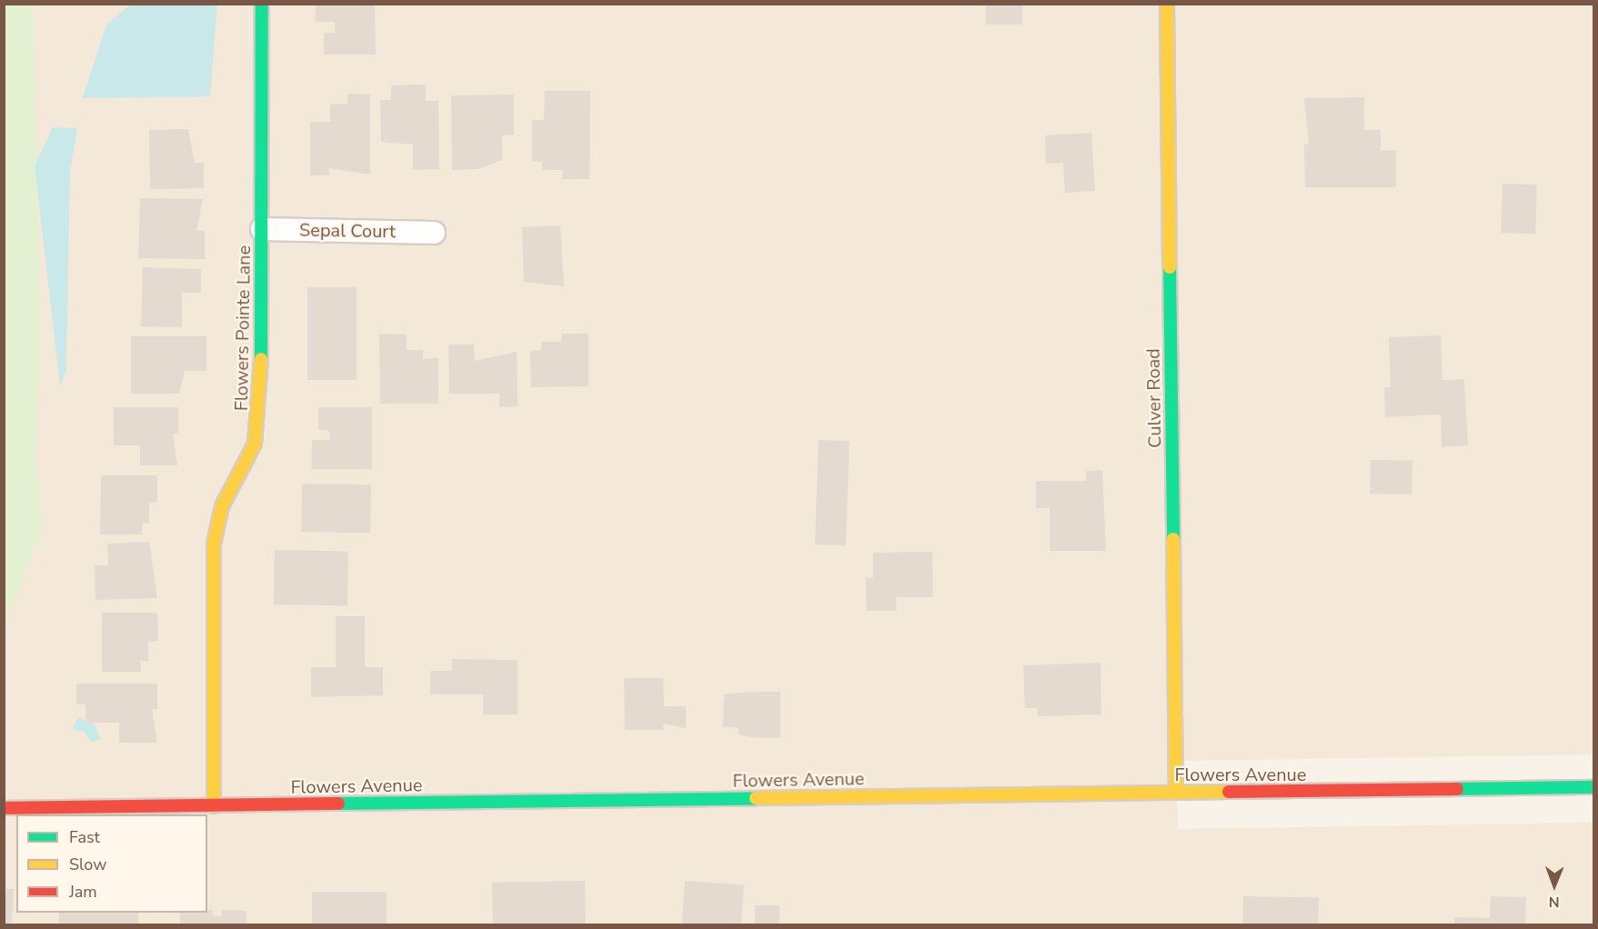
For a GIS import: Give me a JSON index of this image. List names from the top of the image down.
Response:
{
  "streets": {
    "street": [
      "Sepal Court",
      "Flowers Pointe Lane",
      "Culver Road",
      "Flowers Avenue"
    ]
  },
  "crossings": [
    ["Sepal Court", "Flowers Pointe Lane"],
    ["Flowers Pointe Lane", "Flowers Avenue"],
    ["Culver Road", "Flowers Avenue"]
  ],
  "legend": ["Fast", "Slow", "Jam"],
  "north": "bottom"
}
